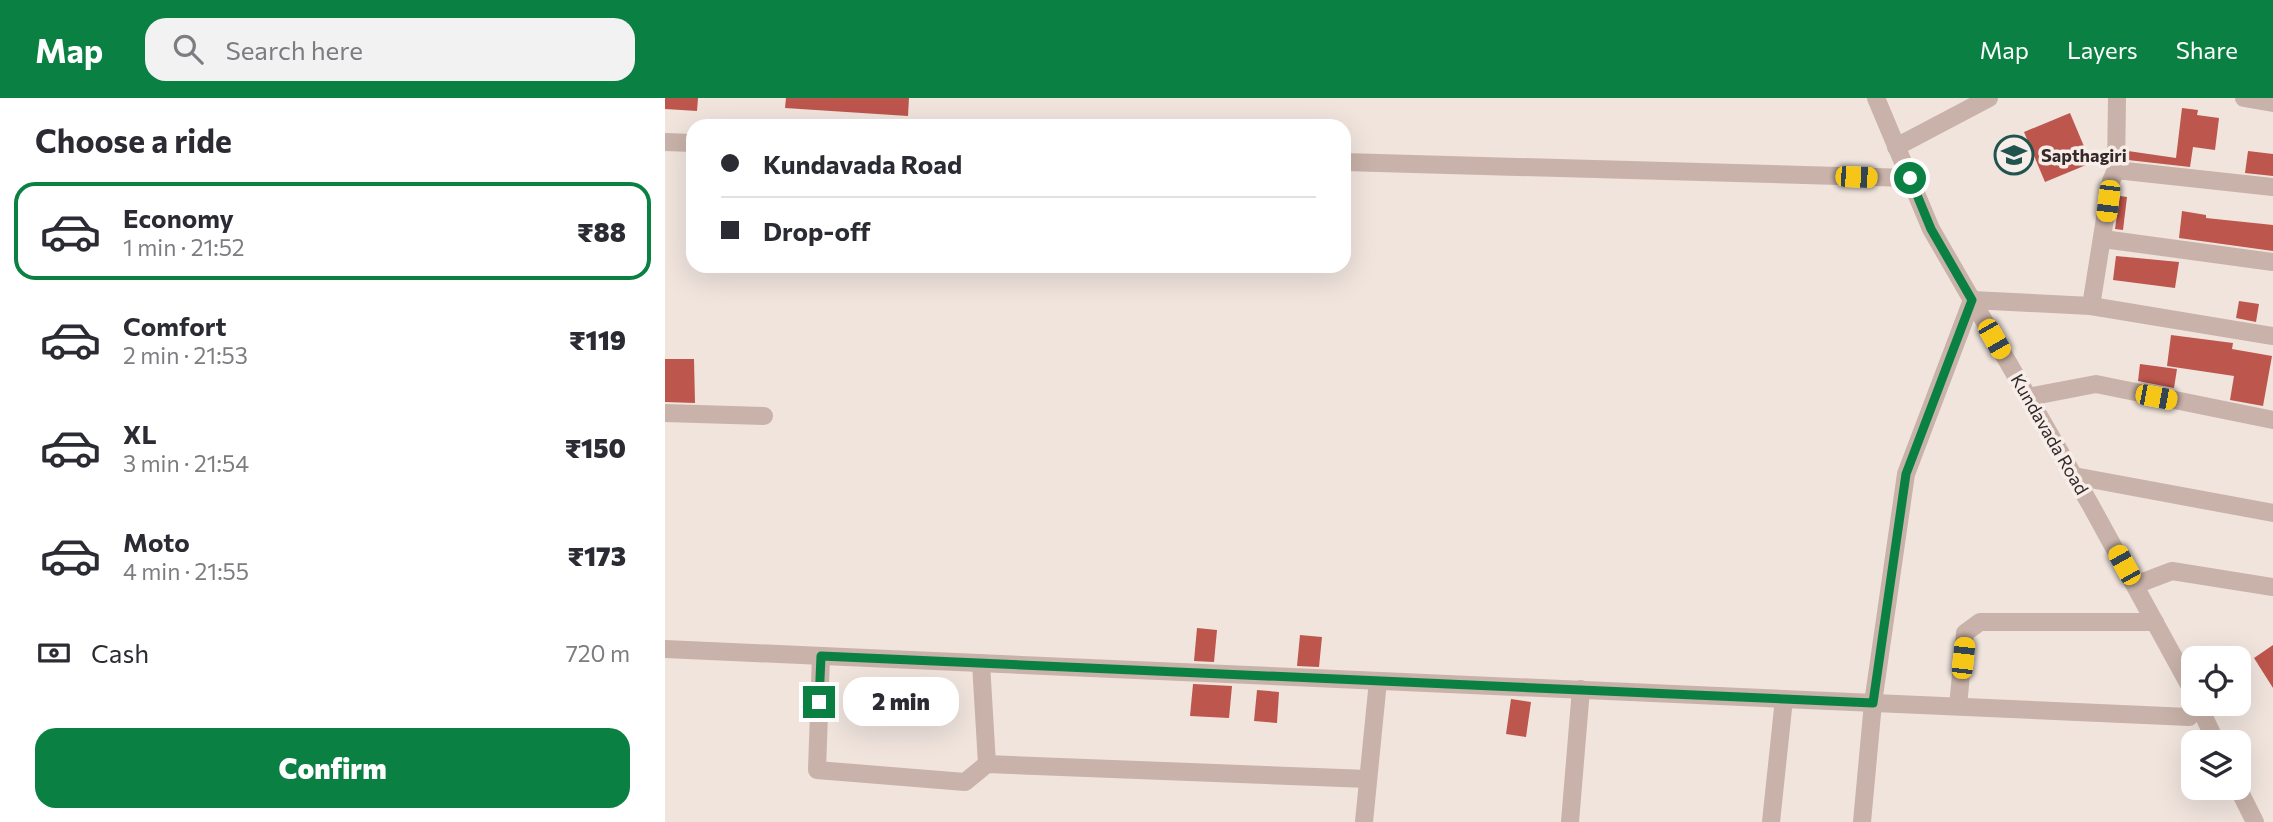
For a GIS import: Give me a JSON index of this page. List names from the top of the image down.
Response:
{
  "streets": {
    "street": ["Kundavada Road"]
  },
  "places": {
    "school or university": ["Sapthagiri"]
  },
  "page": {
    "header": "Map",
    "search": "Search here",
    "nav": ["Map", "Layers", "Share"],
    "heading": "Choose a ride",
    "banner": ["Kundavada Road", "Drop-off"],
    "list": [
      {
        "name": "Economy",
        "note": "1 min · 21:52",
        "value": "₹88"
      },
      {
        "name": "Comfort",
        "note": "2 min · 21:53",
        "value": "₹119"
      },
      {
        "name": "XL",
        "note": "3 min · 21:54",
        "value": "₹150"
      },
      {
        "name": "Moto",
        "note": "4 min · 21:55",
        "value": "₹173"
      }
    ],
    "pay": ["Cash", "720 m"],
    "bubble": "2 min",
    "buttons": "Confirm"
  }
}
